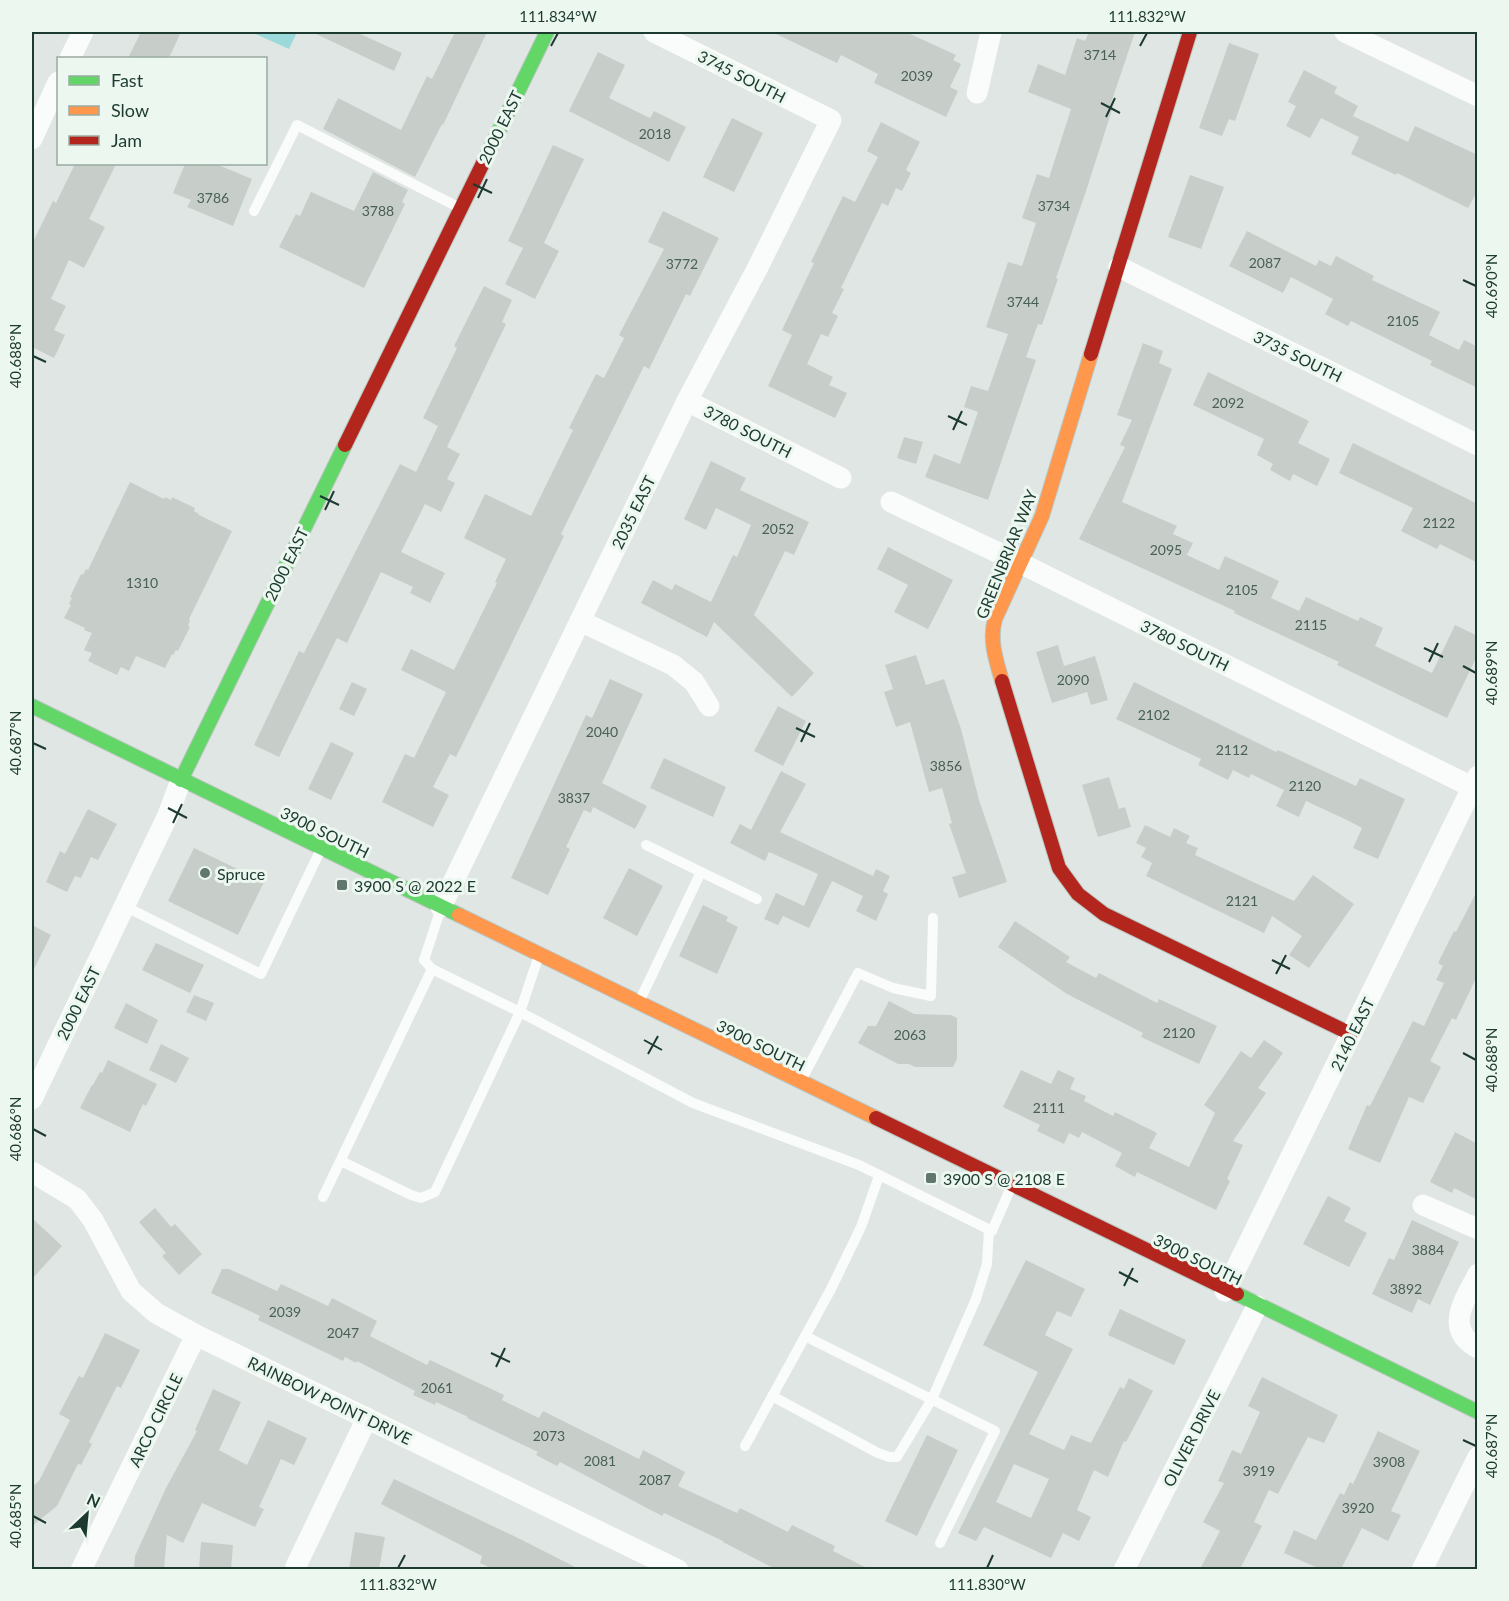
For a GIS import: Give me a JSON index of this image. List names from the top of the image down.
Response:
{
  "streets": {
    "street": [
      "3745 SOUTH",
      "2000 EAST",
      "3735 SOUTH",
      "3780 SOUTH",
      "2035 EAST",
      "GREENBRIAR WAY",
      "3900 SOUTH",
      "2140 EAST",
      "RAINBOW POINT DRIVE",
      "ARCO CIRCLE",
      "OLIVER DRIVE"
    ]
  },
  "crossings": [
    ["3745 SOUTH", "2035 EAST"],
    ["2000 EAST", "3900 SOUTH"],
    ["3735 SOUTH", "GREENBRIAR WAY"],
    ["3780 SOUTH", "2035 EAST"],
    ["3780 SOUTH", "GREENBRIAR WAY"],
    ["3780 SOUTH", "2140 EAST"],
    ["2035 EAST", "3900 SOUTH"],
    ["GREENBRIAR WAY", "2140 EAST"],
    ["3900 SOUTH", "2140 EAST"],
    ["3900 SOUTH", "OLIVER DRIVE"],
    ["RAINBOW POINT DRIVE", "ARCO CIRCLE"]
  ],
  "places": {
    "other": ["Spruce"],
    "transit": ["3900 S @ 2022 E", "3900 S @ 2108 E"]
  },
  "house_numbers": [
    "3714",
    "2039",
    "2018",
    "3786",
    "3734",
    "3788",
    "2087",
    "3772",
    "3744",
    "2105",
    "2092",
    "2122",
    "2052",
    "2095",
    "1310",
    "2105",
    "2115",
    "2090",
    "2102",
    "2040",
    "2112",
    "3856",
    "2120",
    "3837",
    "2121",
    "2120",
    "2063",
    "2111",
    "3884",
    "3892",
    "2039",
    "2047",
    "2061",
    "2073",
    "2081",
    "3908",
    "3919",
    "2087",
    "3920"
  ],
  "legend": ["Fast", "Slow", "Jam"],
  "north": "top right",
  "coordinates": [
    "111.834°W",
    "111.832°W",
    "40.690°N",
    "40.688°N",
    "40.689°N",
    "40.687°N",
    "40.686°N",
    "40.685°N",
    "111.830°W"
  ]
}
